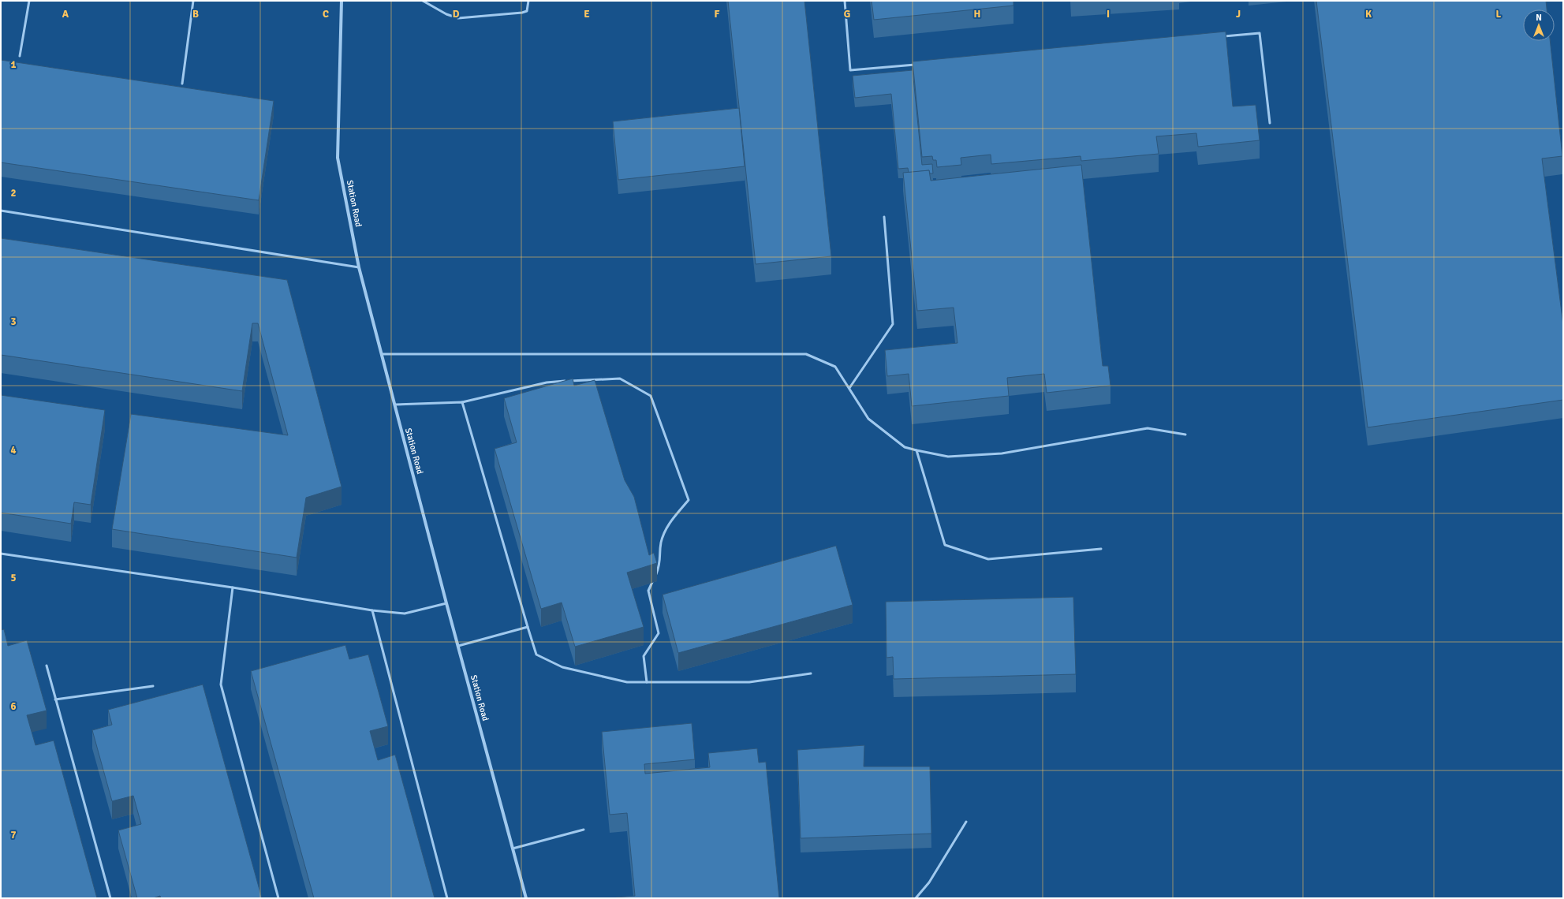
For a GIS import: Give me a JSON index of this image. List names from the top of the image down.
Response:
{
  "streets": {
    "street": ["Station Road"]
  },
  "north": "top",
  "grid": {
    "columns": [
      "A",
      "B",
      "C",
      "D",
      "E",
      "F",
      "G",
      "H",
      "I",
      "J",
      "K",
      "L"
    ],
    "rows": [
      "1",
      "2",
      "3",
      "4",
      "5",
      "6",
      "7"
    ]
  }
}
